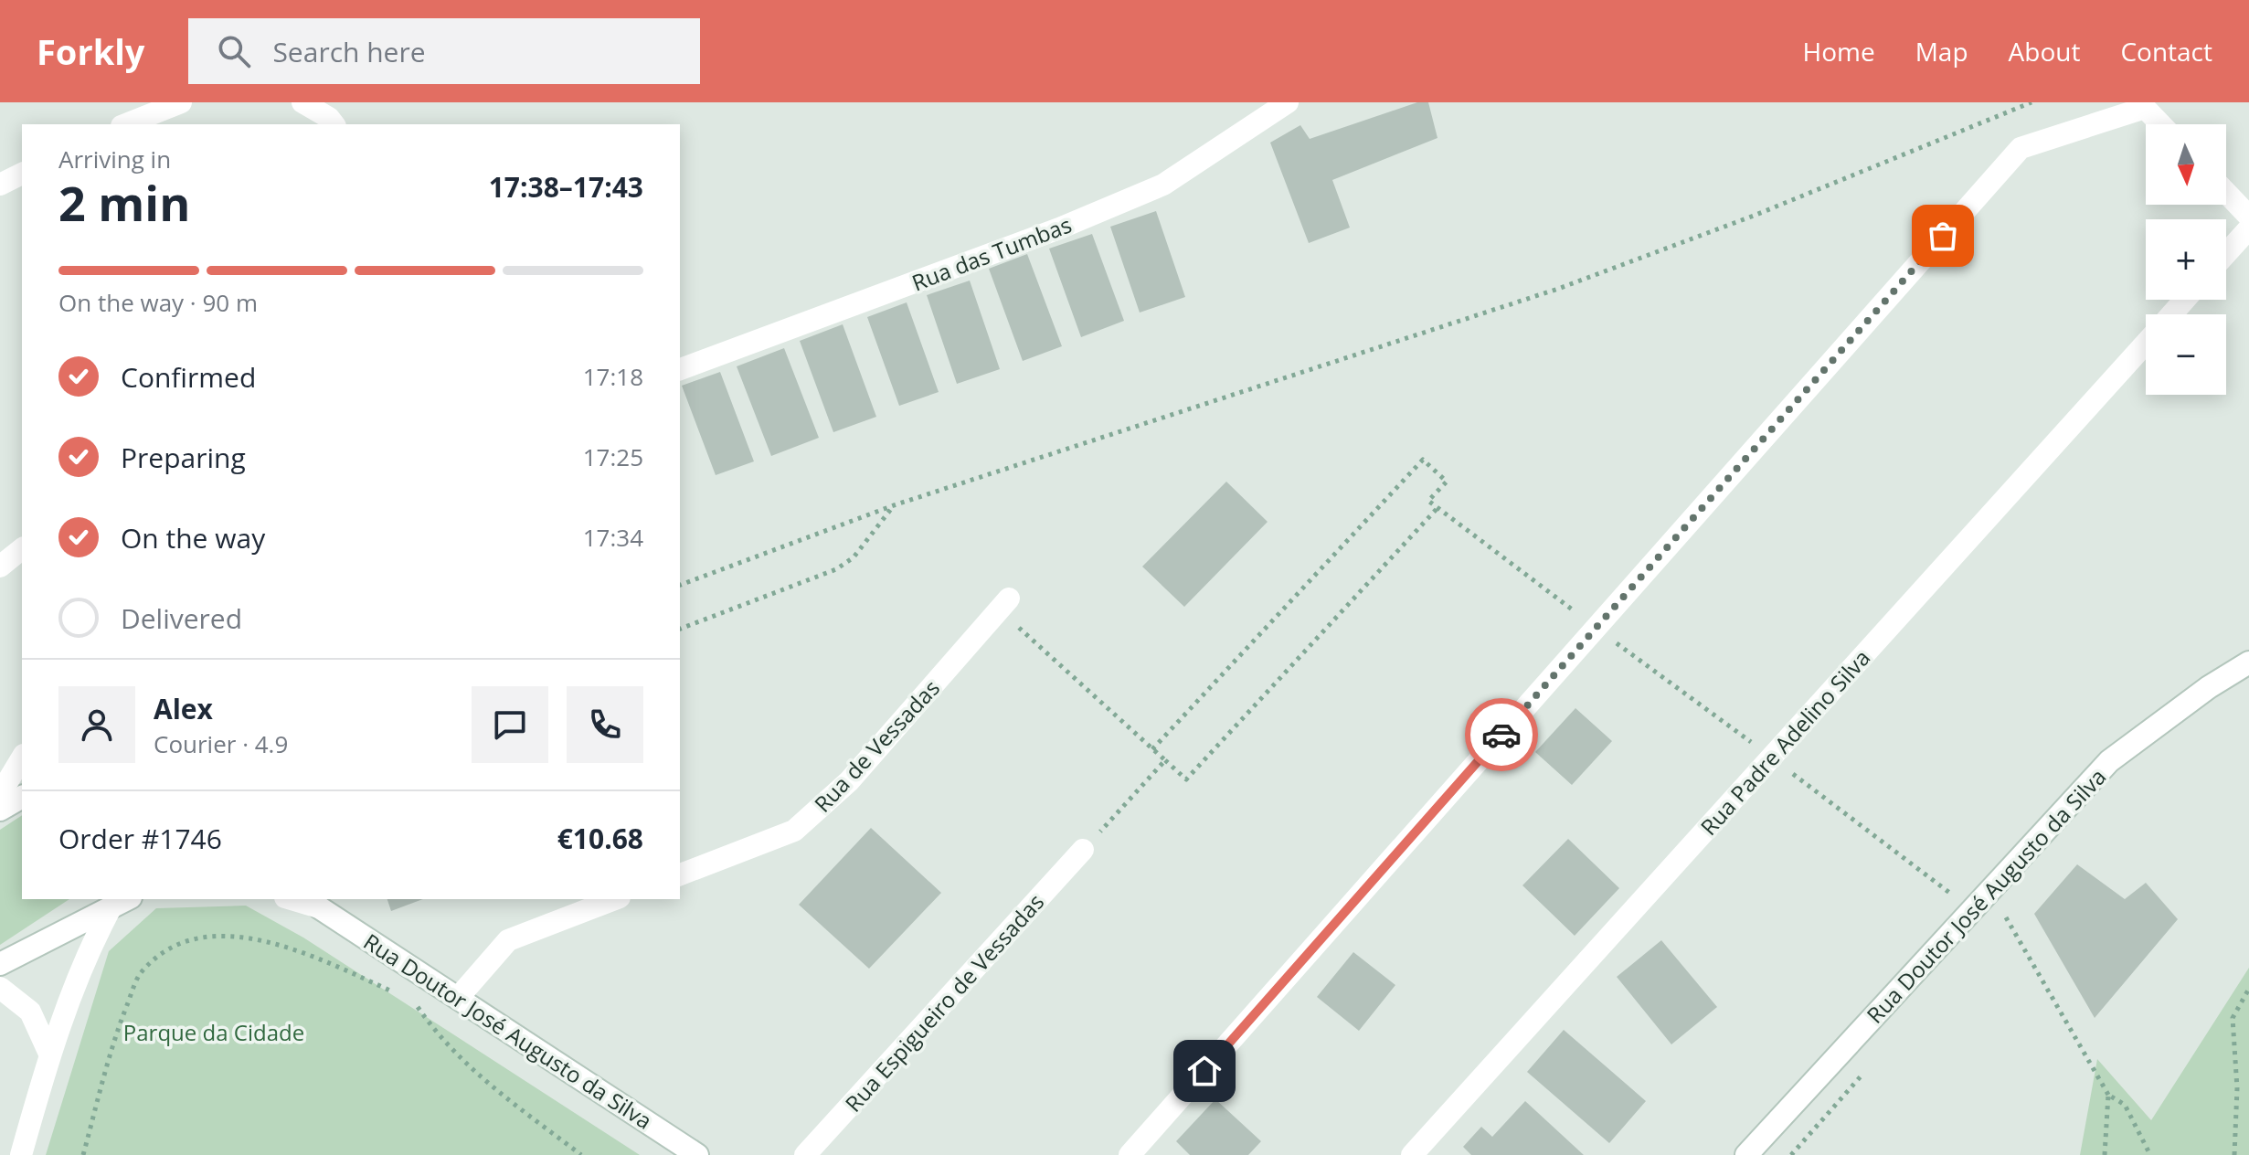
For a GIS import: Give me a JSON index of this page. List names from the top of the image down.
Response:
{
  "streets": {
    "street": [
      "Rua das Tumbas",
      "Rua Padre Adelino Silva",
      "Rua de Vessadas",
      "Rua Doutor José Augusto da Silva",
      "Rua Espigueiro de Vessadas"
    ]
  },
  "parks": ["Parque da Cidade"],
  "north": "bottom",
  "page": {
    "header": "Forkly",
    "search": "Search here",
    "nav": [
      "Home",
      "Map",
      "About",
      "Contact"
    ],
    "map_buttons": ["+", "−"],
    "heading": ["2 min", "Arriving in", "17:38–17:43"],
    "panel": [
      "Alex",
      "Courier · 4.9",
      "Order #1746",
      "€10.68"
    ],
    "bar": "On the way · 90 m",
    "list": [
      ["Confirmed", "17:18"],
      ["Preparing", "17:25"],
      ["On the way", "17:34"],
      "Delivered"
    ]
  }
}
